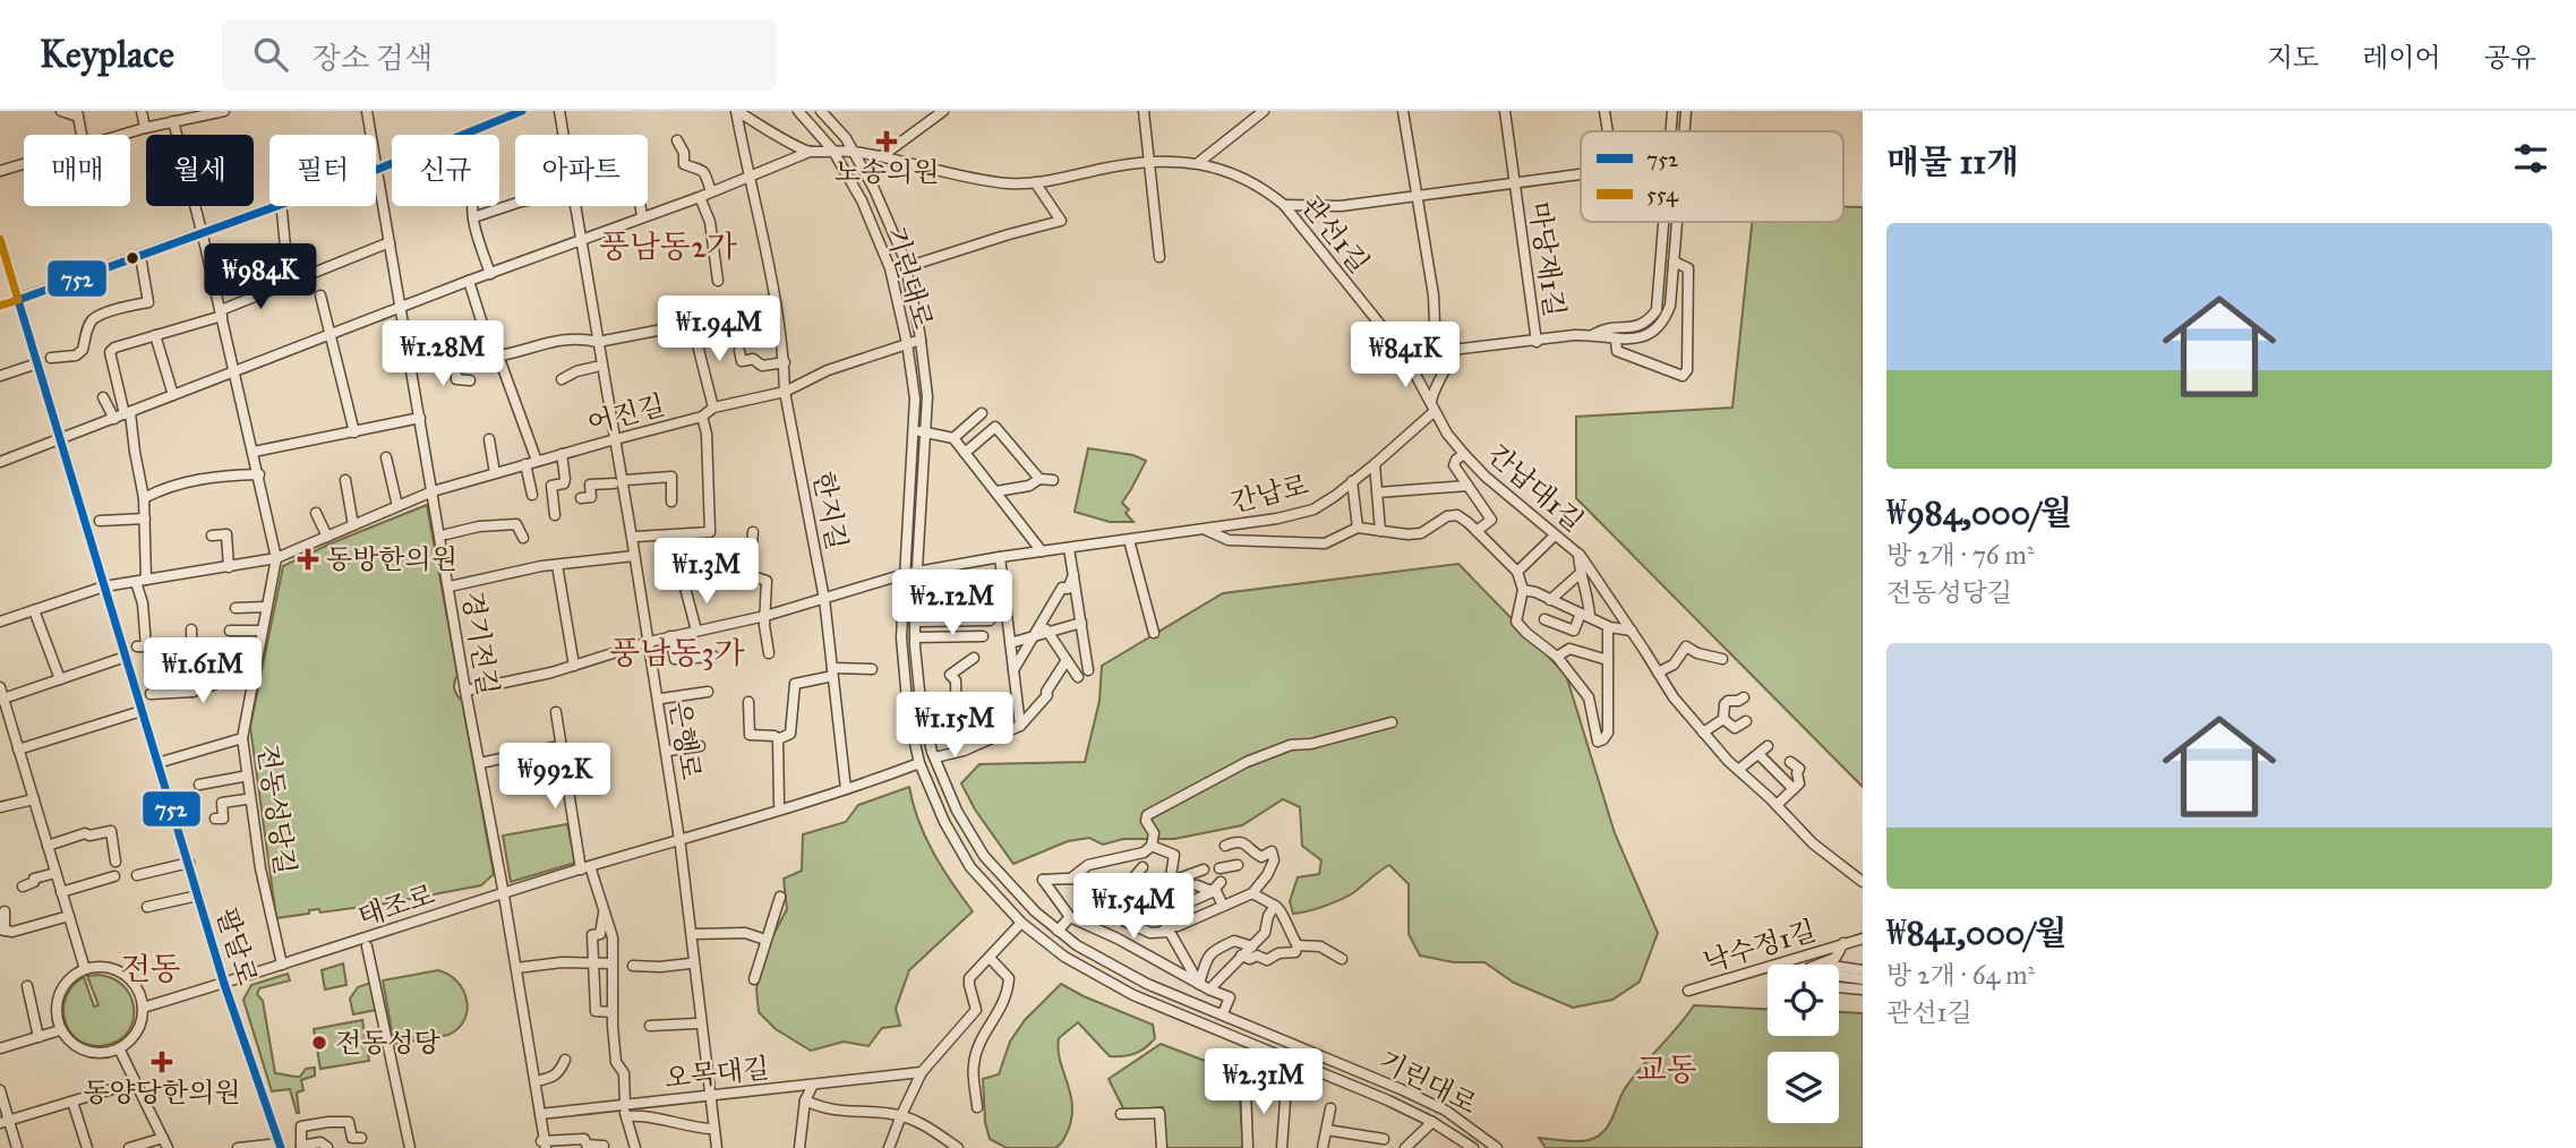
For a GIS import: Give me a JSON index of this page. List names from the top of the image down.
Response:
{
  "streets": {
    "street": [
      "관선1길",
      "마당재1길",
      "기린대로",
      "어진길",
      "간납대1길",
      "간납로",
      "한지길",
      "경기전길",
      "은행로",
      "전동성당길",
      "태조로",
      "팔달로",
      "낙수정1길",
      "오목대길"
    ]
  },
  "crossings": [
    ["관선1길", "마당재1길"],
    ["관선1길", "기린대로"],
    ["관선1길", "간납대1길"],
    ["관선1길", "간납로"],
    ["관선1길", "한지길"],
    ["관선1길", "경기전길"],
    ["관선1길", "은행로"],
    ["관선1길", "전동성당길"],
    ["관선1길", "팔달로"],
    ["기린대로", "어진길"],
    ["기린대로", "간납로"],
    ["기린대로", "태조로"],
    ["어진길", "한지길"],
    ["어진길", "경기전길"],
    ["어진길", "은행로"],
    ["어진길", "전동성당길"],
    ["어진길", "팔달로"],
    ["간납대1길", "간납로"],
    ["간납로", "한지길"],
    ["간납로", "경기전길"],
    ["간납로", "은행로"],
    ["한지길", "태조로"],
    ["경기전길", "태조로"],
    ["경기전길", "오목대길"],
    ["은행로", "태조로"],
    ["은행로", "오목대길"],
    ["전동성당길", "태조로"],
    ["태조로", "팔달로"]
  ],
  "districts": [
    "풍남동2가",
    "풍남동3가",
    "전동",
    "교동"
  ],
  "places": {
    "health": ["노송의원", "동방한의원", "동양당한의원"],
    "other": ["전동성당"]
  },
  "lines": ["transit line 752", "transit line 554"],
  "legend": ["752", "554"],
  "page": {
    "header": "Keyplace",
    "search": "장소 검색",
    "nav": ["지도", "레이어", "공유"],
    "heading": "매물 11개",
    "chip": [
      "매매",
      "월세",
      "필터",
      "신규",
      "아파트"
    ],
    "list": [
      {
        "name": "₩984,000/월",
        "note": "방 2개 · 76 m² · 전동성당길"
      },
      {
        "name": "₩841,000/월",
        "note": "방 2개 · 64 m² · 관선1길"
      }
    ],
    "price": [
      "₩984K",
      "₩1.94M",
      "₩1.28M",
      "₩841K",
      "₩1.3M",
      "₩2.12M",
      "₩1.61M",
      "₩1.15M",
      "₩992K",
      "₩1.54M",
      "₩2.31M"
    ]
  }
}
